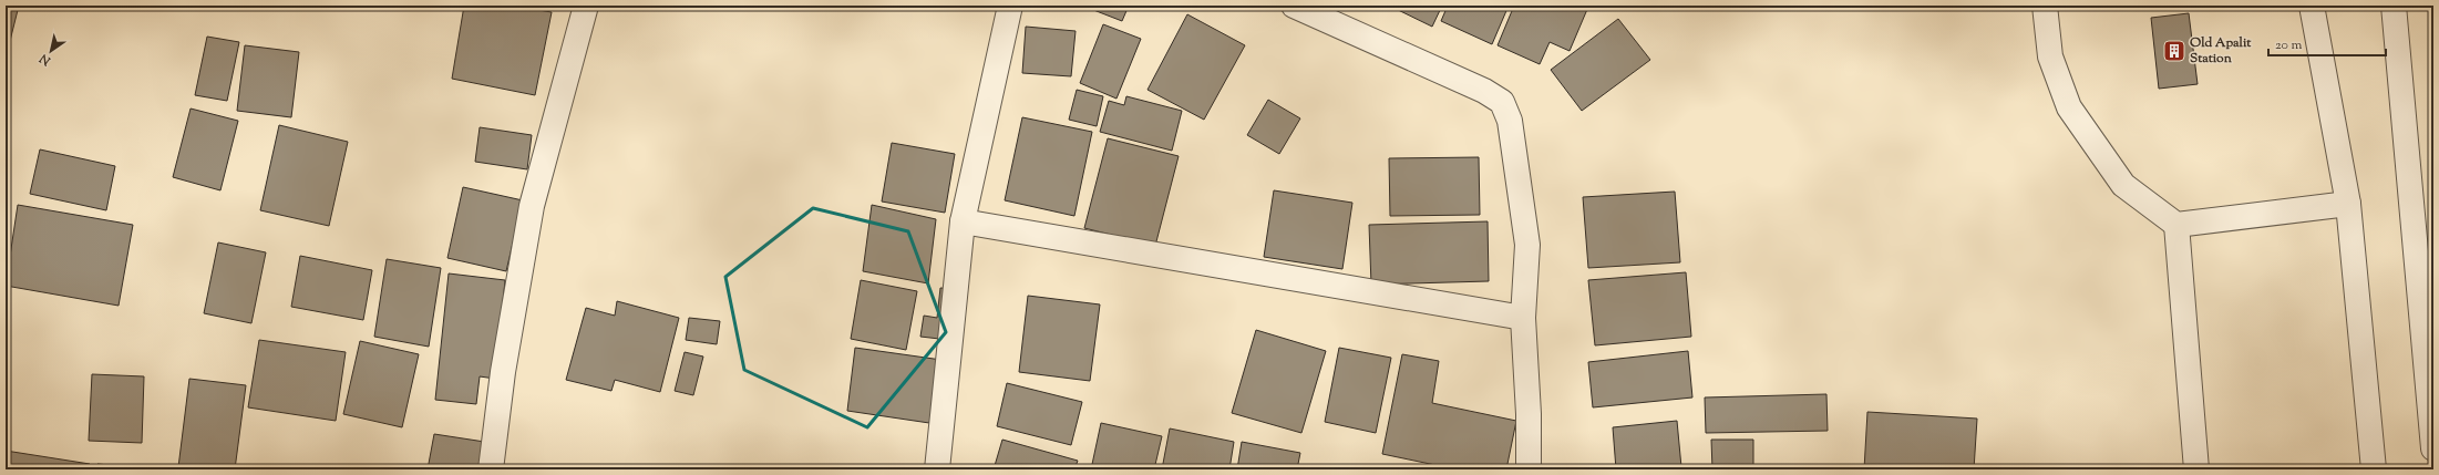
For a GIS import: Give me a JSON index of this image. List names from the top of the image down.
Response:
{
  "places": {
    "building": ["Old Apalit Station"]
  },
  "scale_bar": "20 m",
  "north": "bottom left"
}
